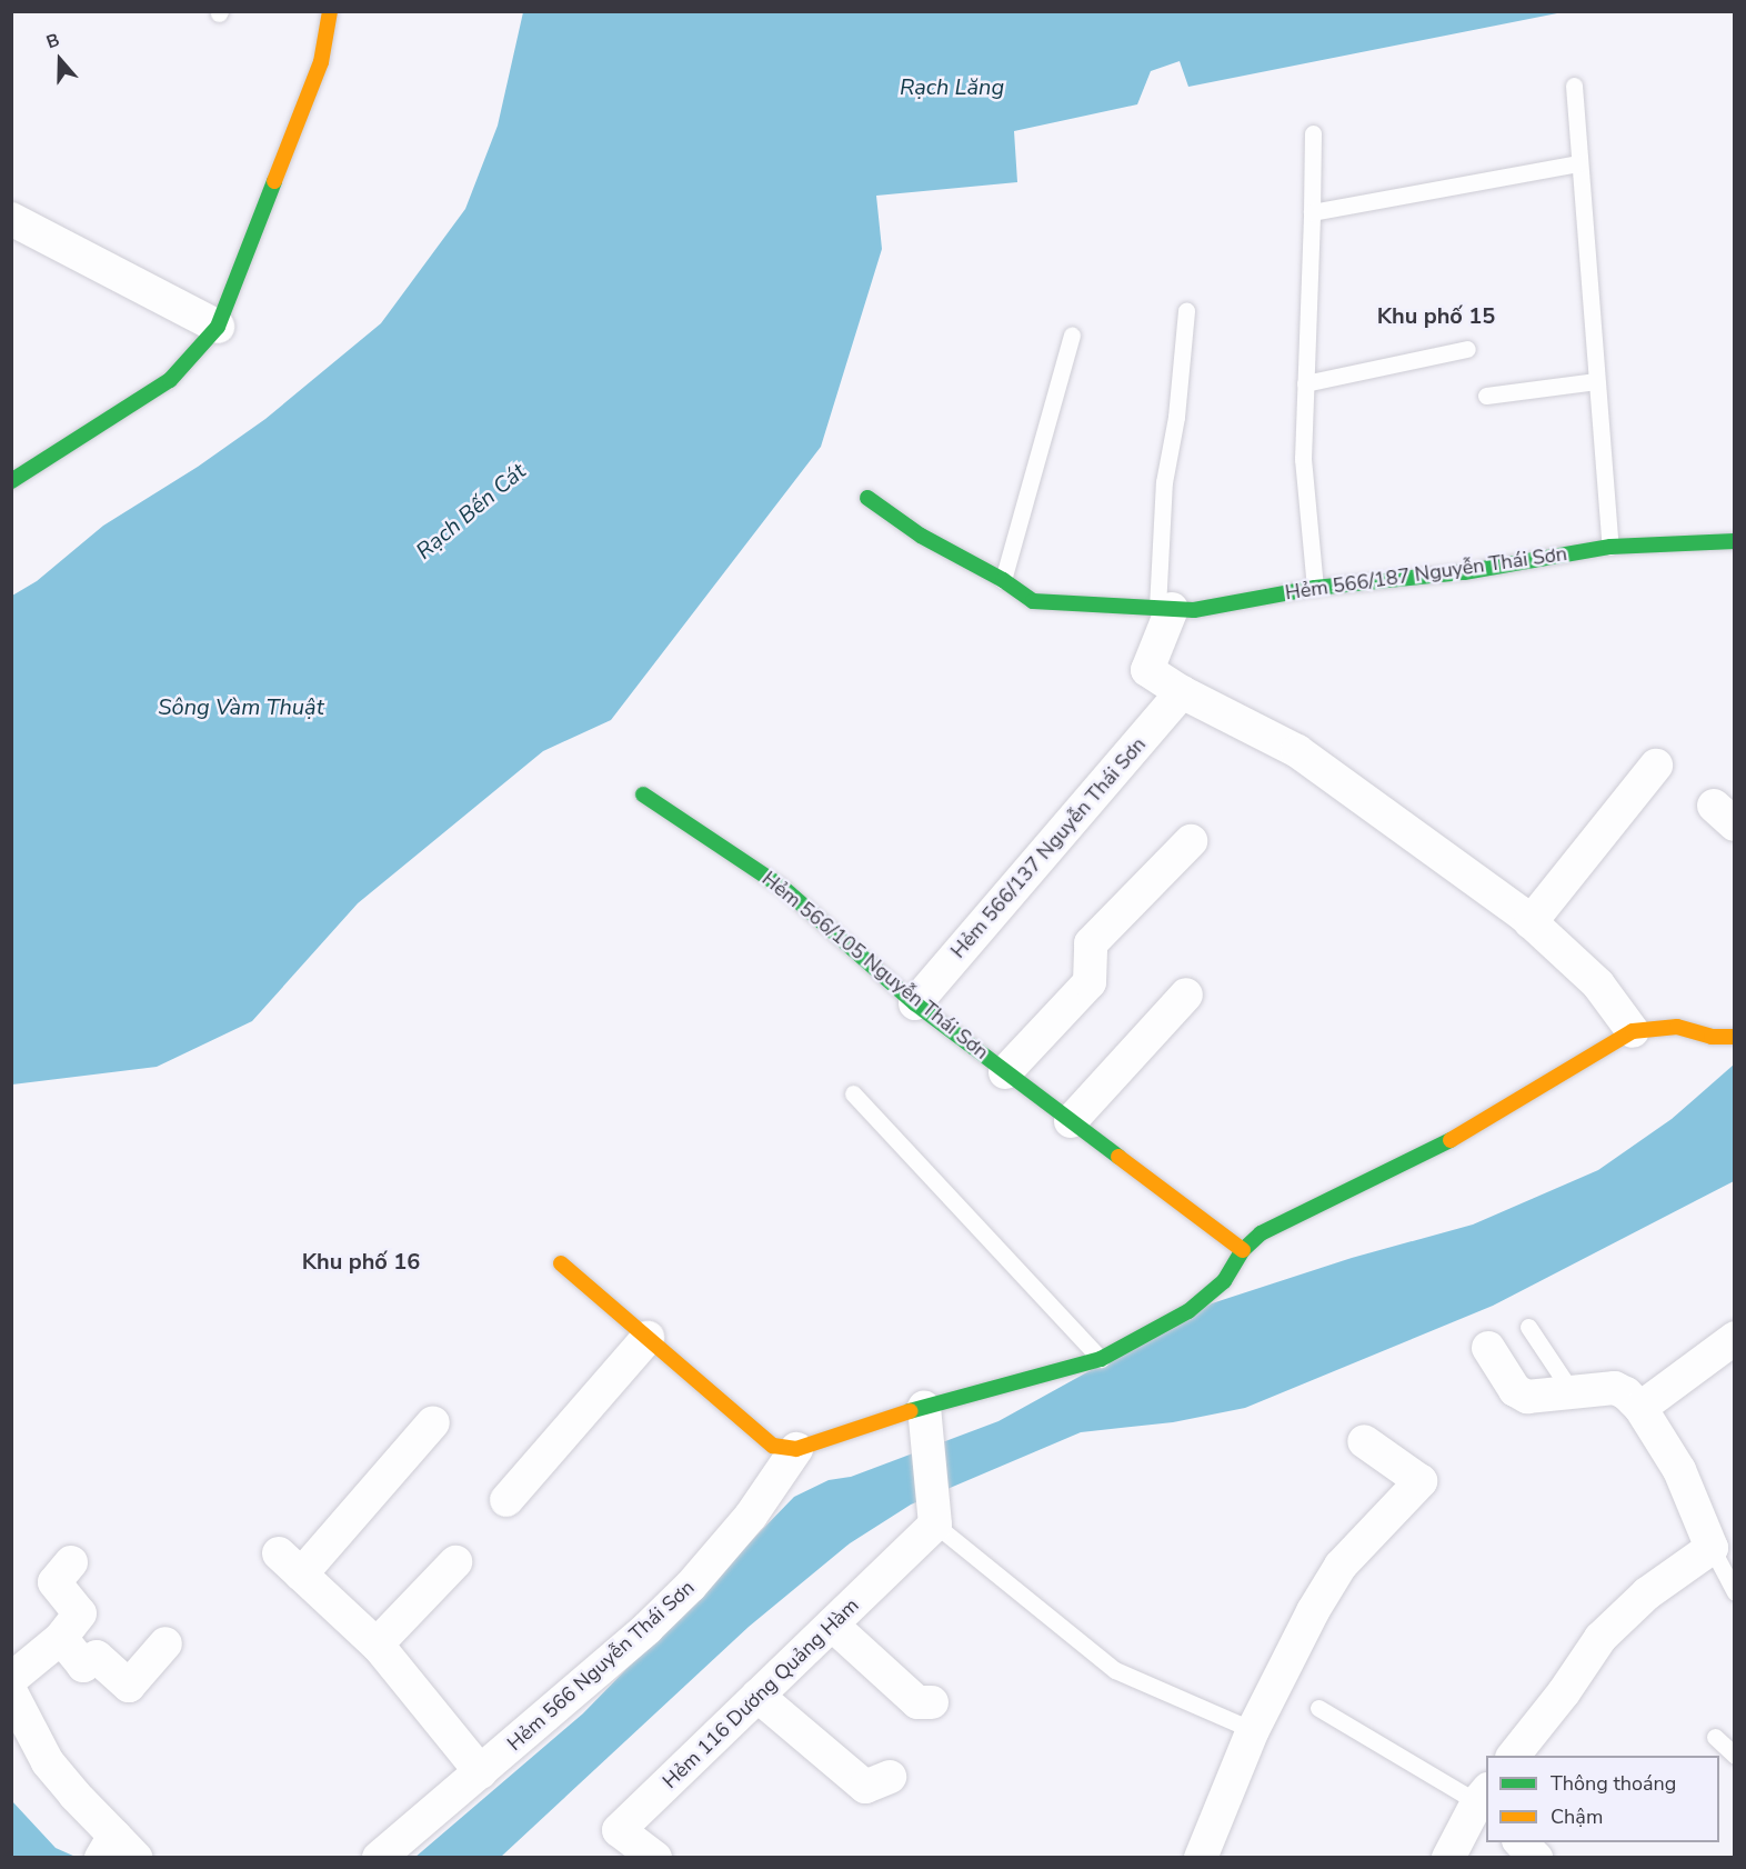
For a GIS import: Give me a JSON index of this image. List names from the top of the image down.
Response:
{
  "streets": {
    "street": [
      "Hẻm 566/187 Nguyễn Thái Sơn",
      "Hẻm 566/137 Nguyễn Thái Sơn",
      "Hẻm 566/105 Nguyễn Thái Sơn",
      "Hẻm 566 Nguyễn Thái Sơn",
      "Hẻm 116 Dương Quảng Hàm"
    ]
  },
  "crossings": [
    ["Hẻm 566/137 Nguyễn Thái Sơn", "Hẻm 566/105 Nguyễn Thái Sơn"]
  ],
  "districts": ["Khu phố 15", "Khu phố 16"],
  "water": ["Rạch Lăng", "Rạch Bến Cát", "Sông Vàm Thuật"],
  "legend": ["Thông thoáng", "Chậm"],
  "north": "top"
}
